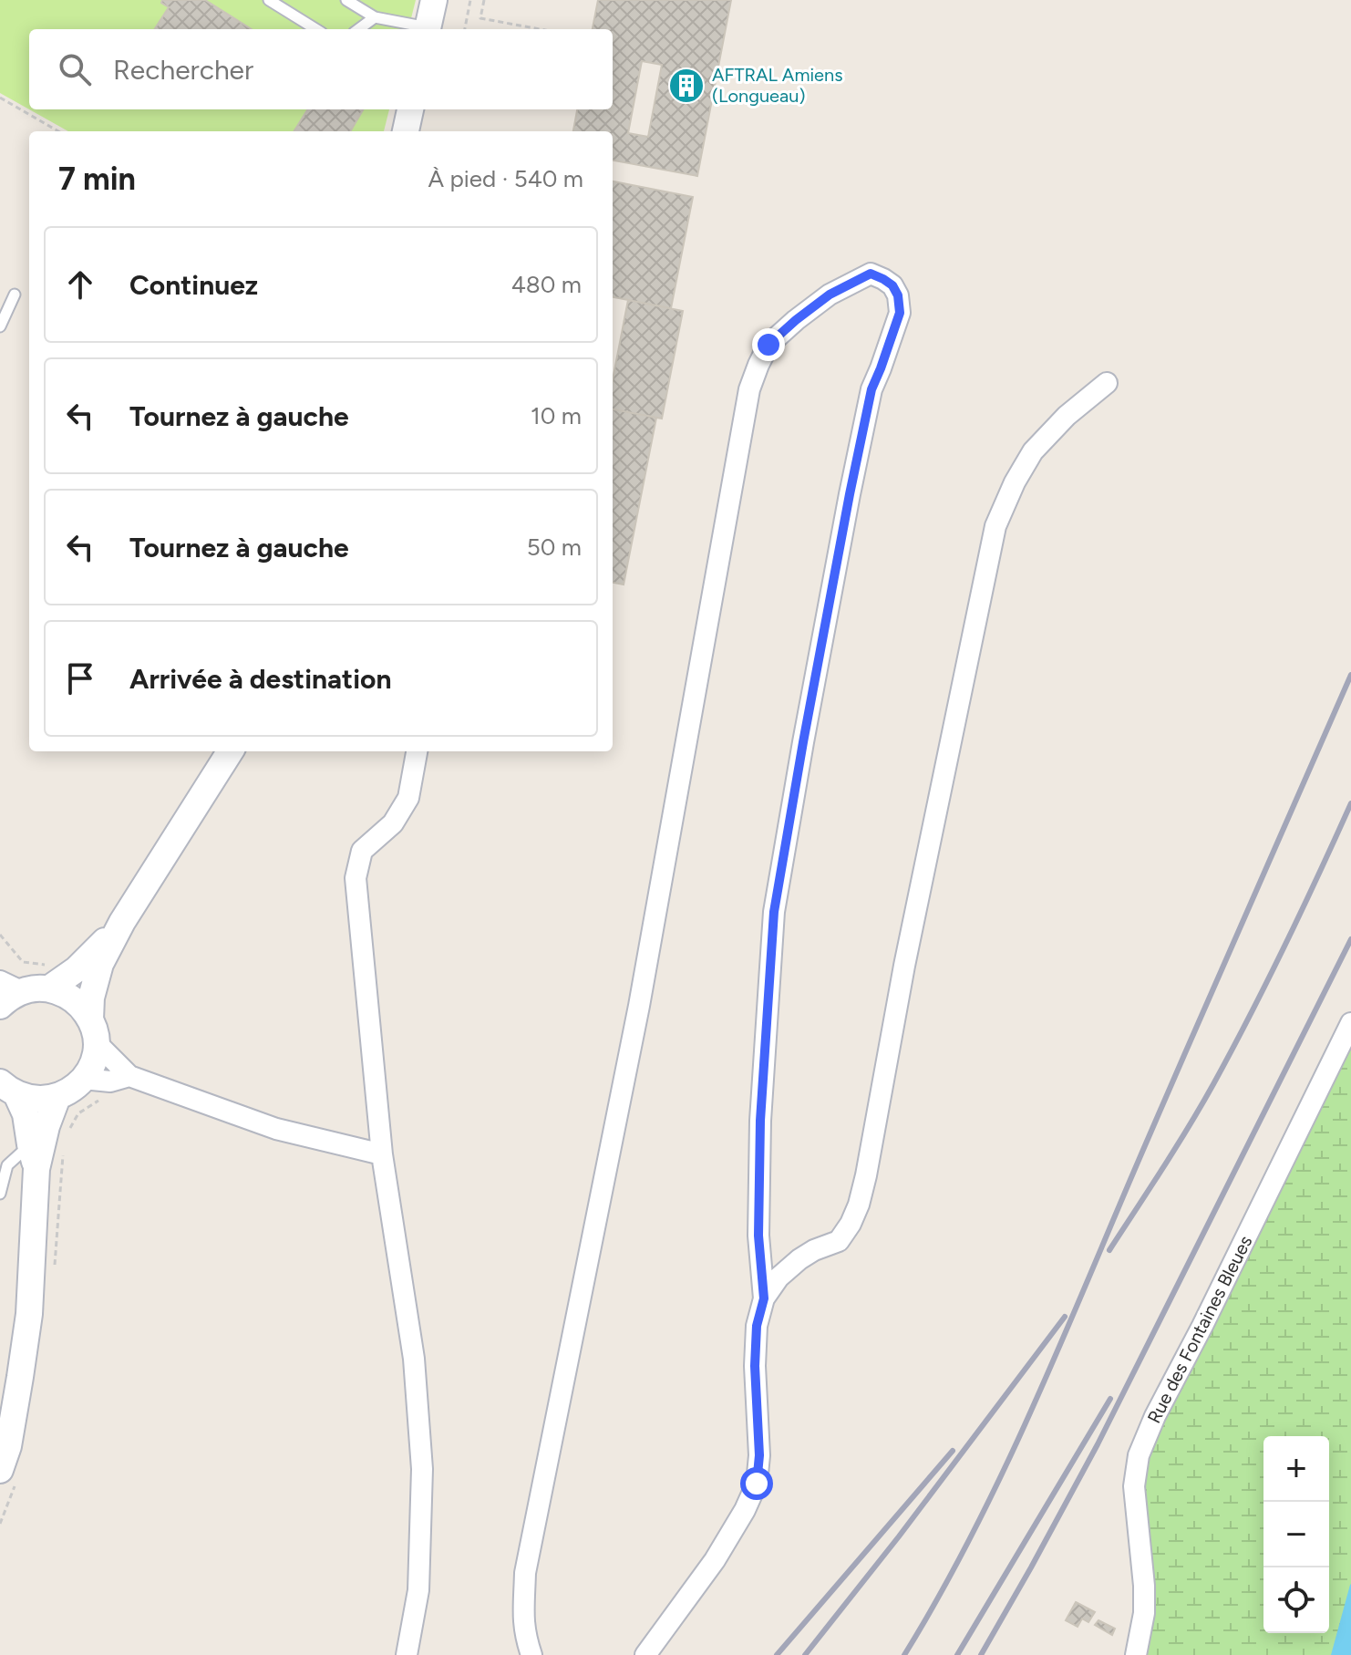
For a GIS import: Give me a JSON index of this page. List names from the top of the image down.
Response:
{
  "streets": {
    "street": ["Rue des Fontaines Bleues"]
  },
  "places": {
    "building": ["AFTRAL Amiens (Longueau)"]
  },
  "page": {
    "search": "Rechercher",
    "heading": ["7 min", "À pied · 540 m"],
    "list": [
      ["Continuez", "480 m"],
      ["Tournez à gauche", "10 m"],
      ["Tournez à gauche", "50 m"],
      "Arrivée à destination"
    ],
    "map_buttons": ["+", "−"]
  }
}
